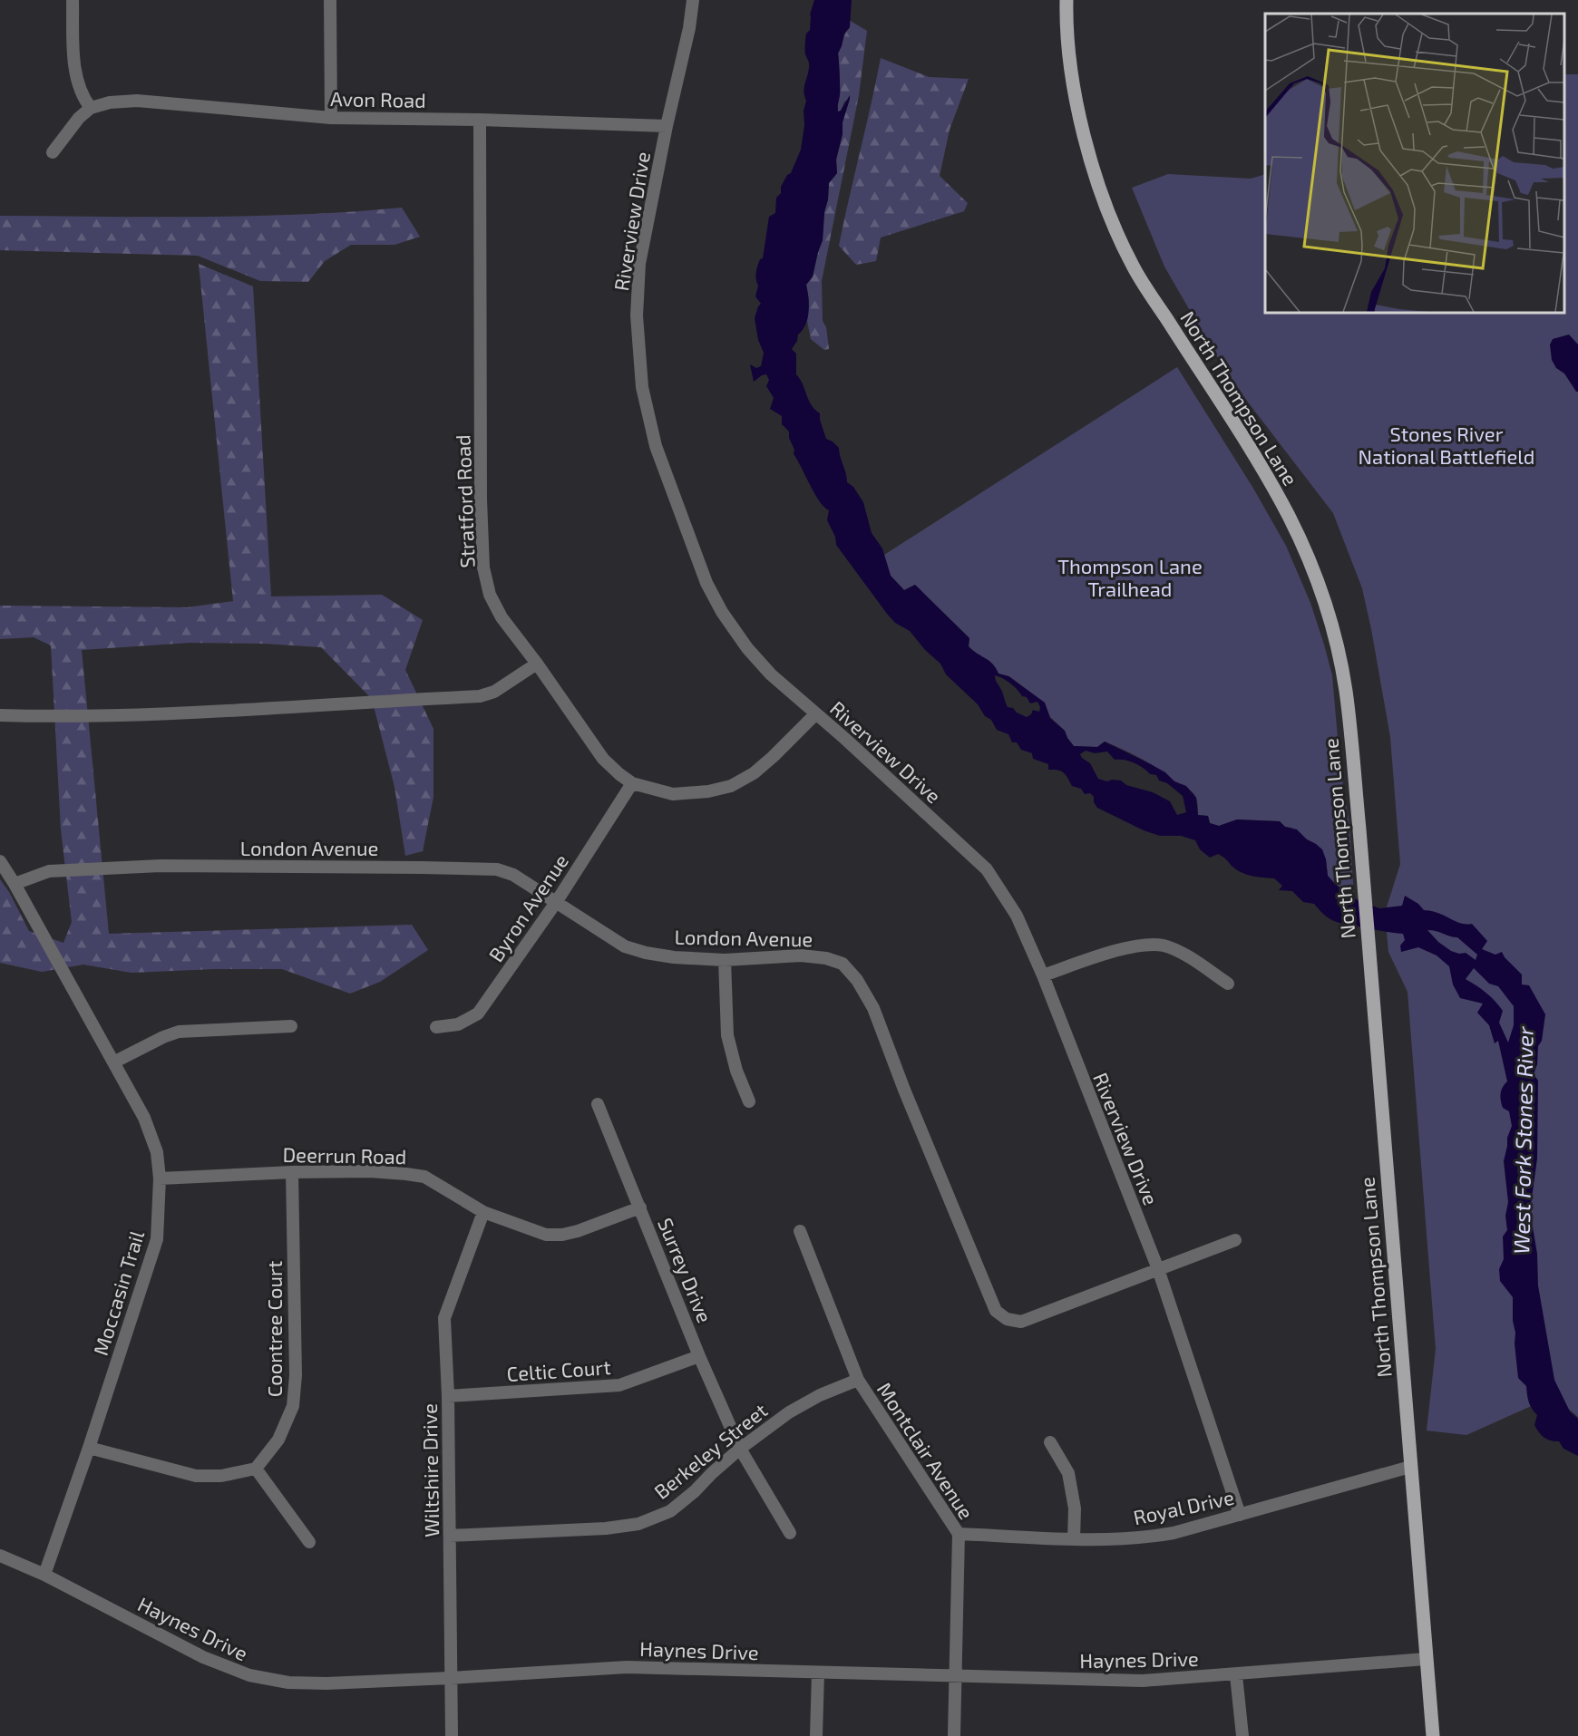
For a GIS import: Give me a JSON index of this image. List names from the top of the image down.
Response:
{
  "streets": {
    "main road": ["North Thompson Lane"],
    "street": [
      "Avon Road",
      "Riverview Drive",
      "Stratford Road",
      "London Avenue",
      "Byron Avenue",
      "Deerrun Road",
      "Surrey Drive",
      "Moccasin Trail",
      "Coontree Court",
      "Celtic Court",
      "Berkeley Street",
      "Montclair Avenue",
      "Wiltshire Drive",
      "Royal Drive",
      "Haynes Drive"
    ]
  },
  "crossings": [
    ["Avon Road", "Riverview Drive"],
    ["Avon Road", "Stratford Road"],
    ["Riverview Drive", "Stratford Road"],
    ["Riverview Drive", "London Avenue"],
    ["Riverview Drive", "Royal Drive"],
    ["North Thompson Lane", "Royal Drive"],
    ["North Thompson Lane", "Haynes Drive"],
    ["Stratford Road", "Byron Avenue"],
    ["London Avenue", "Byron Avenue"],
    ["London Avenue", "Moccasin Trail"],
    ["Deerrun Road", "Surrey Drive"],
    ["Deerrun Road", "Moccasin Trail"],
    ["Deerrun Road", "Coontree Court"],
    ["Deerrun Road", "Wiltshire Drive"],
    ["Surrey Drive", "Celtic Court"],
    ["Surrey Drive", "Berkeley Street"],
    ["Moccasin Trail", "Haynes Drive"],
    ["Celtic Court", "Wiltshire Drive"],
    ["Berkeley Street", "Montclair Avenue"],
    ["Berkeley Street", "Wiltshire Drive"],
    ["Montclair Avenue", "Royal Drive"],
    ["Montclair Avenue", "Haynes Drive"],
    ["Wiltshire Drive", "Haynes Drive"]
  ],
  "water": ["West Fork Stones River"],
  "parks": ["Stones River National Battlefield", "Thompson Lane Trailhead"]
}
